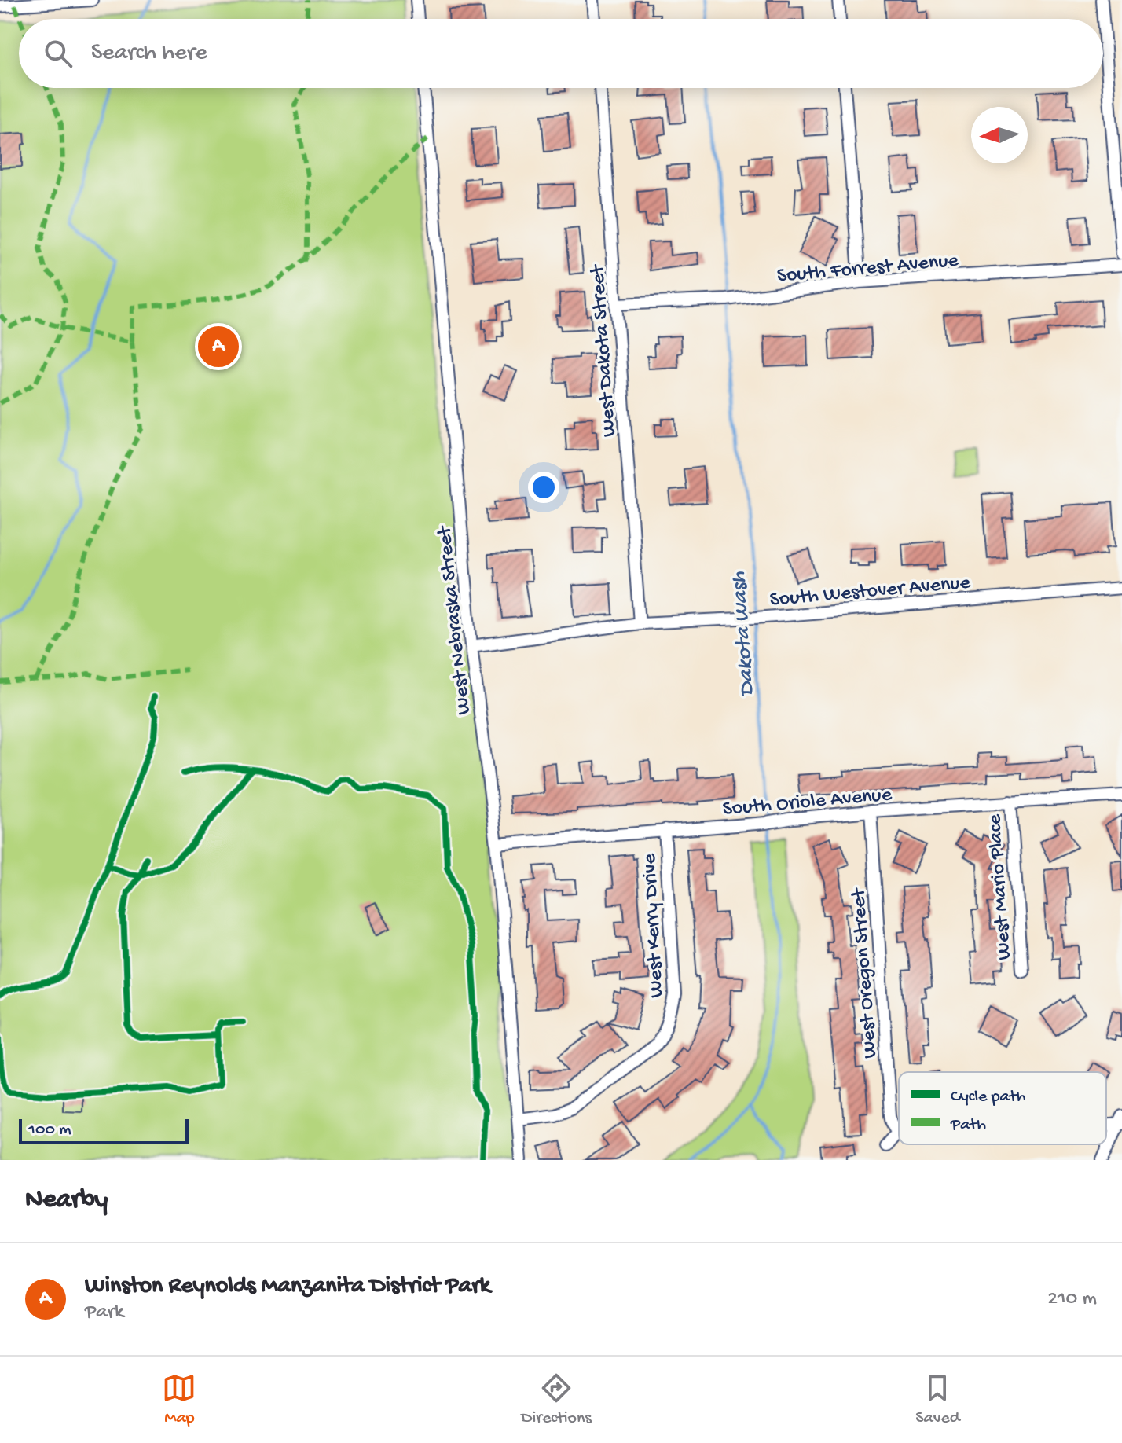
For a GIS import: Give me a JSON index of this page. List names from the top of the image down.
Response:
{
  "streets": {
    "street": [
      "South Forrest Avenue",
      "West Dakota Street",
      "South Westover Avenue",
      "West Nebraska Street",
      "South Oriole Avenue",
      "West Mario Place",
      "West Kerry Drive",
      "West Oregon Street"
    ]
  },
  "crossings": [
    ["South Forrest Avenue", "West Dakota Street"],
    ["West Dakota Street", "South Westover Avenue"],
    ["South Westover Avenue", "West Nebraska Street"],
    ["West Nebraska Street", "South Oriole Avenue"],
    ["West Nebraska Street", "West Kerry Drive"],
    ["South Oriole Avenue", "West Mario Place"],
    ["South Oriole Avenue", "West Kerry Drive"],
    ["South Oriole Avenue", "West Oregon Street"]
  ],
  "water": ["Dakota Wash"],
  "legend": ["Cycle path", "Path"],
  "scale_bar": "100 m",
  "north": "left",
  "page": {
    "search": "Search here",
    "pins": "A",
    "scale": "100 m",
    "heading": "Nearby",
    "list": [
      {
        "mark": "A",
        "name": "Winston Reynolds Manzanita District Park",
        "note": "Park",
        "value": "210 m"
      }
    ],
    "nav": ["Map", "Directions", "Saved"]
  }
}
